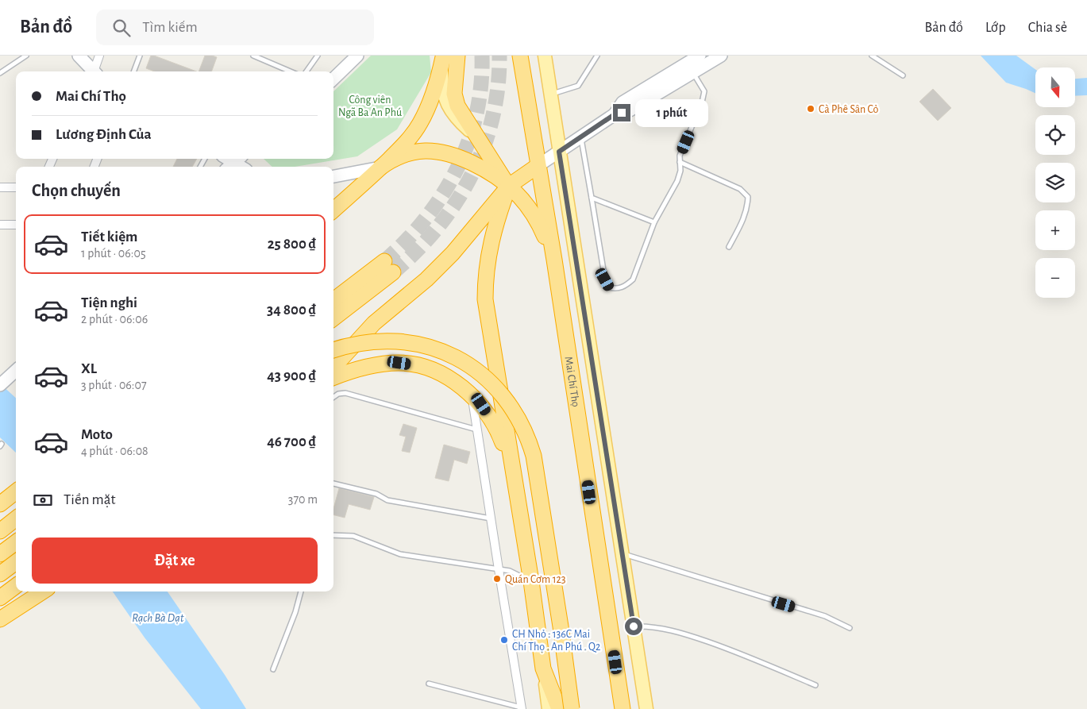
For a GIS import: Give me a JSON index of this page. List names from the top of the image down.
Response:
{
  "streets": {
    "highway": ["Mai Chí Thọ"]
  },
  "water": ["Rạch Bà Dạt"],
  "parks": ["Công viên Ngã Ba An Phú"],
  "places": ["Cà Phê Sân Cỏ", "Quán Cơm 123", "CH Nhỏ : 136C Mai Chí Thọ . An Phú . Q2"],
  "north": "bottom",
  "page": {
    "header": "Bản đồ",
    "search": "Tìm kiếm",
    "nav": ["Bản đồ", "Lớp", "Chia sẻ"],
    "map_buttons": ["+", "−"],
    "banner": ["Mai Chí Thọ", "Lương Định Của"],
    "bubble": "1 phút",
    "heading": "Chọn chuyến",
    "list": [
      {
        "name": "Tiết kiệm",
        "note": "1 phút · 06:05",
        "value": "25 800 ₫"
      },
      {
        "name": "Tiện nghi",
        "note": "2 phút · 06:06",
        "value": "34 800 ₫"
      },
      {
        "name": "XL",
        "note": "3 phút · 06:07",
        "value": "43 900 ₫"
      },
      {
        "name": "Moto",
        "note": "4 phút · 06:08",
        "value": "46 700 ₫"
      }
    ],
    "pay": ["Tiền mặt", "370 m"],
    "buttons": "Đặt xe"
  }
}
